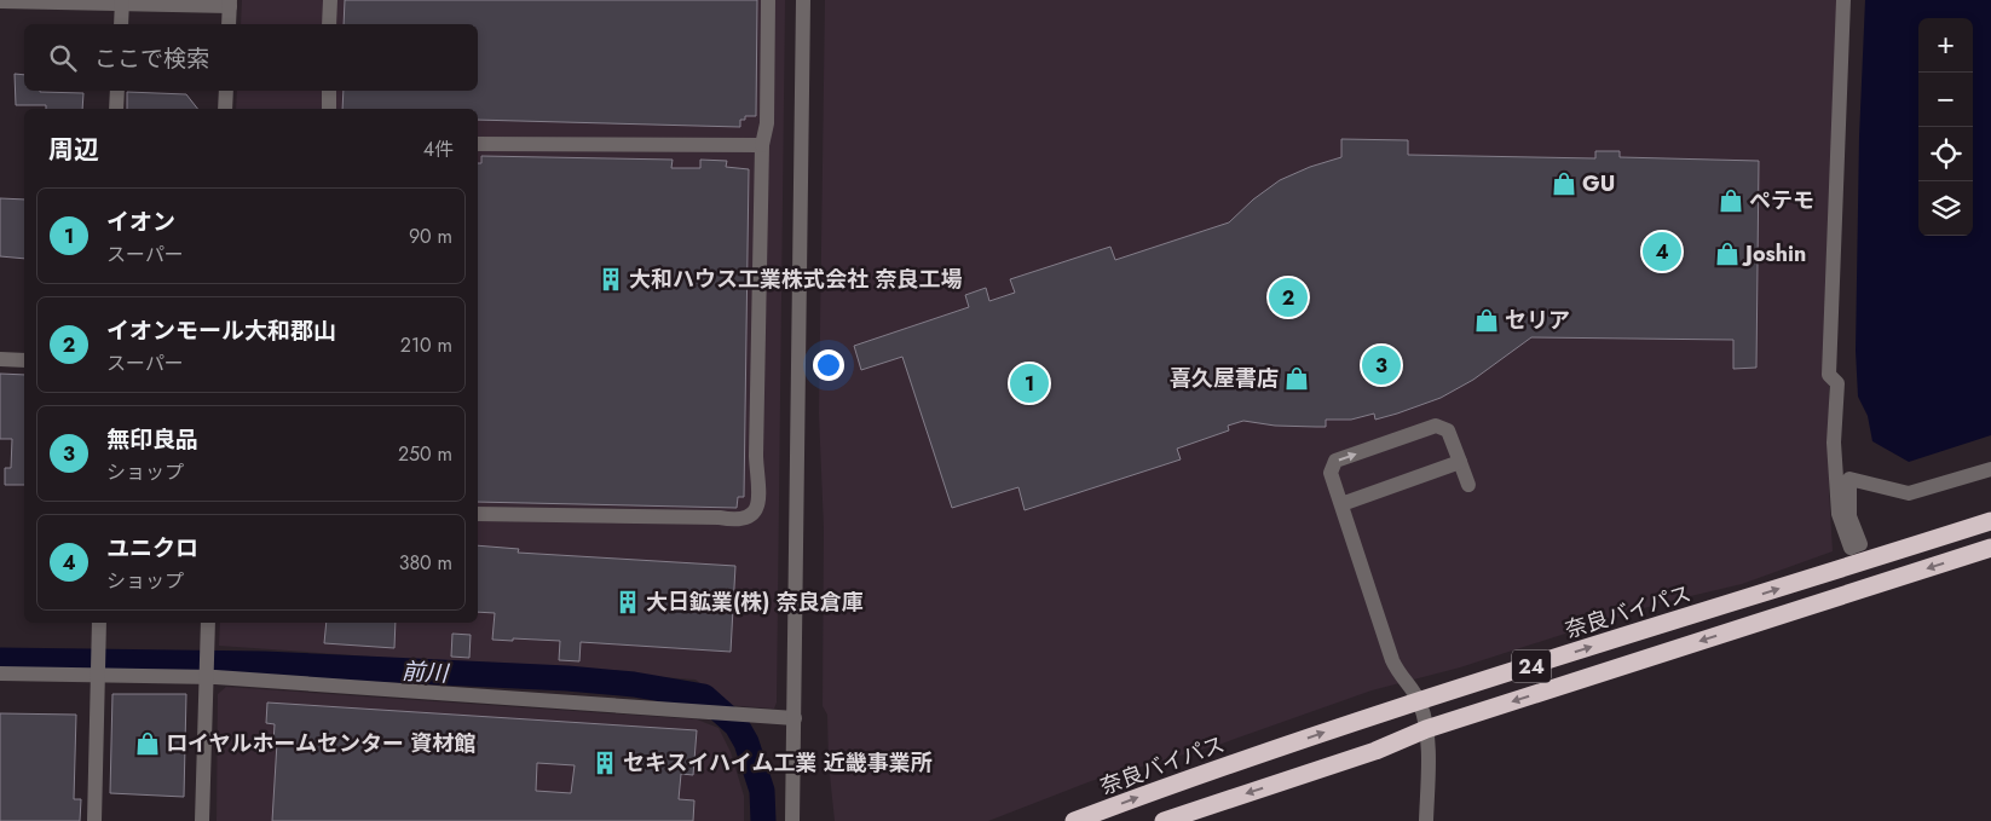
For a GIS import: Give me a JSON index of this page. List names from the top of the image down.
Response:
{
  "streets": {
    "highway": ["奈良バイパス", "24"]
  },
  "water": ["前川"],
  "places": {
    "shop": [
      "GU",
      "ペテモ",
      "Joshin",
      "セリア",
      "喜久屋書店",
      "ロイヤルホームセンター 資材館"
    ],
    "building": ["大和ハウス工業株式会社 奈良工場", "大日鉱業(株) 奈良倉庫", "セキスイハイム工業 近畿事業所"]
  },
  "page": {
    "map_buttons": ["+", "−"],
    "search": "ここで検索",
    "heading": ["周辺", "4件"],
    "list": [
      {
        "mark": "1",
        "name": "イオン",
        "note": "スーパー",
        "value": "90 m"
      },
      {
        "mark": "2",
        "name": "イオンモール大和郡山",
        "note": "スーパー",
        "value": "210 m"
      },
      {
        "mark": "3",
        "name": "無印良品",
        "note": "ショップ",
        "value": "250 m"
      },
      {
        "mark": "4",
        "name": "ユニクロ",
        "note": "ショップ",
        "value": "380 m"
      }
    ],
    "pins": [
      "4",
      "2",
      "3",
      "1"
    ]
  }
}
